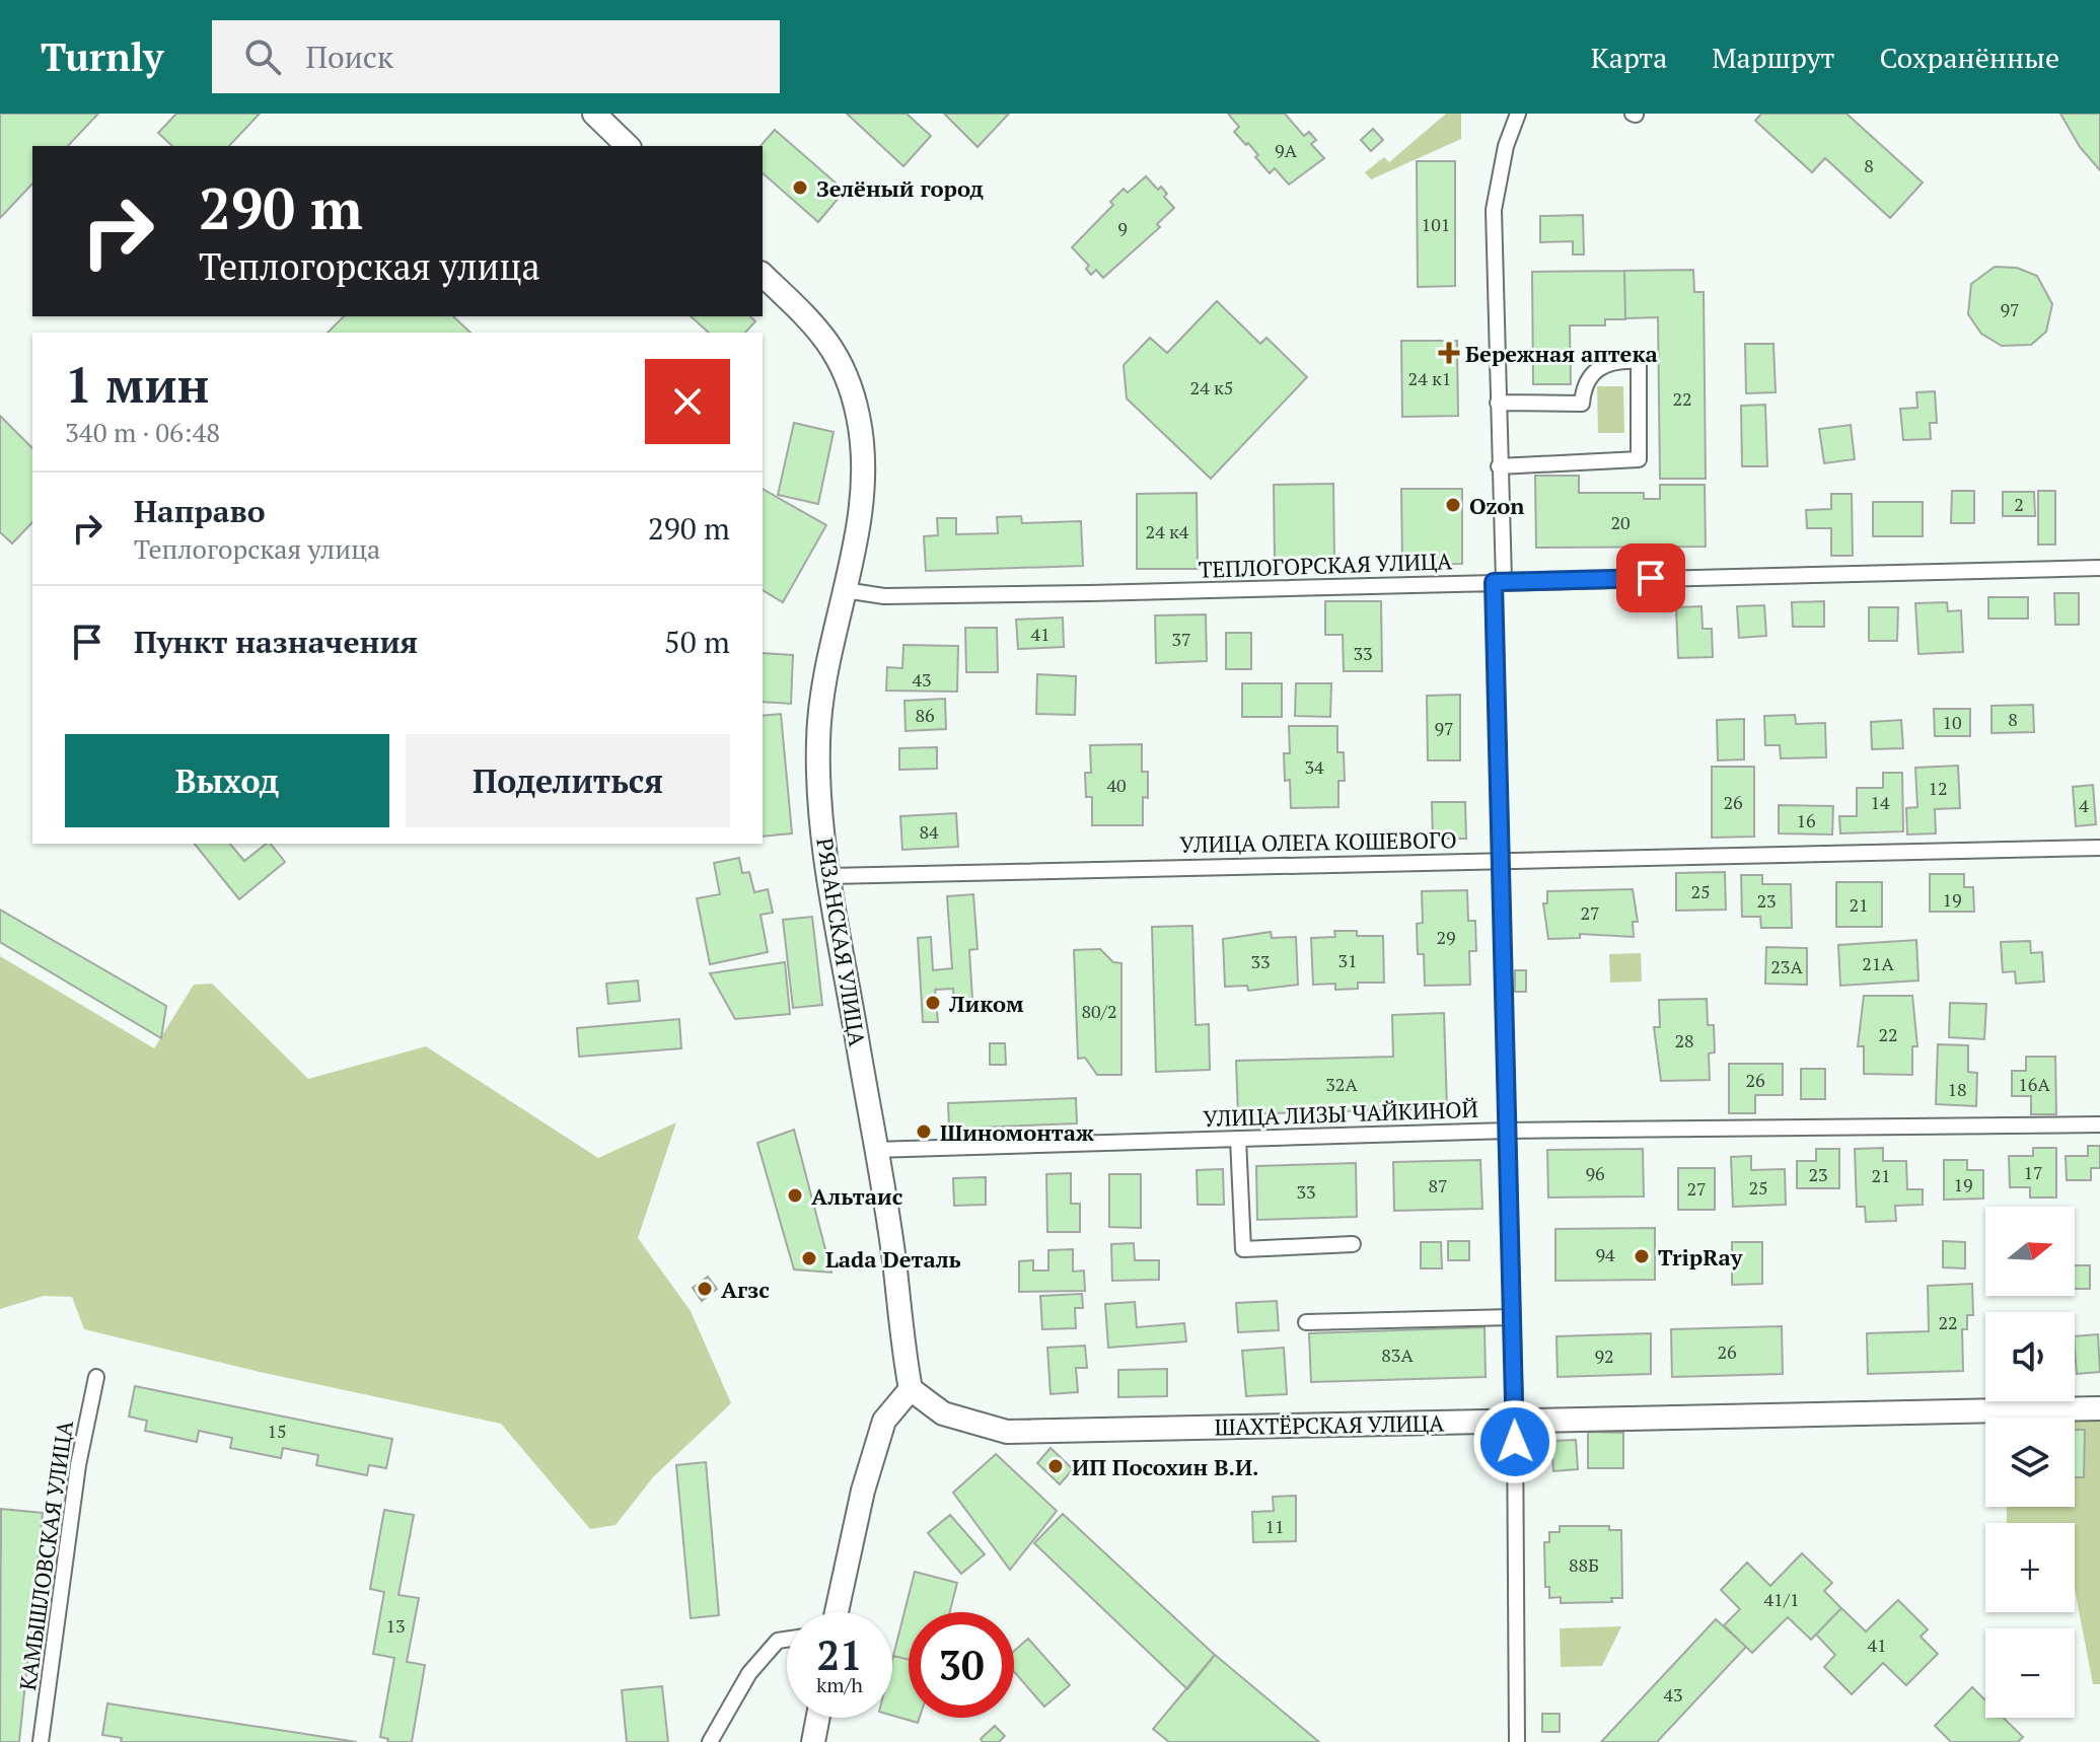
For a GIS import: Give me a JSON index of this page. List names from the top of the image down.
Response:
{
  "streets": {
    "main road": ["РЯЗАНСКАЯ УЛИЦА", "ШАХТЁРСКАЯ УЛИЦА"],
    "street": [
      "ТЕПЛОГОРСКАЯ УЛИЦА",
      "УЛИЦА ОЛЕГА КОШЕВОГО",
      "УЛИЦА ЛИЗЫ ЧАЙКИНОЙ",
      "КАМЫШЛОВСКАЯ УЛИЦА"
    ]
  },
  "crossings": [
    ["ТЕПЛОГОРСКАЯ УЛИЦА", "РЯЗАНСКАЯ УЛИЦА"],
    ["УЛИЦА ОЛЕГА КОШЕВОГО", "РЯЗАНСКАЯ УЛИЦА"],
    ["РЯЗАНСКАЯ УЛИЦА", "УЛИЦА ЛИЗЫ ЧАЙКИНОЙ"],
    ["РЯЗАНСКАЯ УЛИЦА", "ШАХТЁРСКАЯ УЛИЦА"]
  ],
  "places": {
    "other": [
      "Зелёный город",
      "Ozon",
      "Ликом",
      "Шиномонтаж",
      "Альтаис",
      "TripRay",
      "Lada Dеталь",
      "Агзс",
      "ИП Посохин В.И."
    ],
    "health": ["Бережная аптека"]
  },
  "house_numbers": [
    "9А",
    "8",
    "101",
    "9",
    "97",
    "24 к1",
    "24 к5",
    "22",
    "2",
    "20",
    "24 к4",
    "41",
    "37",
    "33",
    "43",
    "86",
    "8",
    "10",
    "97",
    "34",
    "40",
    "12",
    "26",
    "14",
    "4",
    "16",
    "84",
    "25",
    "19",
    "23",
    "21",
    "27",
    "29",
    "31",
    "33",
    "21А",
    "23А",
    "80/2",
    "22",
    "28",
    "26",
    "32А",
    "16А",
    "18",
    "17",
    "96",
    "23",
    "21",
    "19",
    "87",
    "25",
    "27",
    "33",
    "94",
    "22",
    "26",
    "83А",
    "92",
    "15",
    "11",
    "88Б",
    "41/1",
    "13",
    "41",
    "43"
  ],
  "north": "right",
  "page": {
    "header": "Turnly",
    "search": "Поиск",
    "nav": ["Карта", "Маршрут", "Сохранённые"],
    "turn": ["290 m", "Теплогорская улица"],
    "heading": ["1 мин", "340 m · 06:48"],
    "list": [
      {
        "name": "Направо",
        "note": "Теплогорская улица",
        "value": "290 m"
      },
      {
        "name": "Пункт назначения",
        "value": "50 m"
      }
    ],
    "buttons": ["Выход", "Поделиться"],
    "map_buttons": ["+", "−"],
    "speed": "21 km/h",
    "limit": "30"
  }
}
